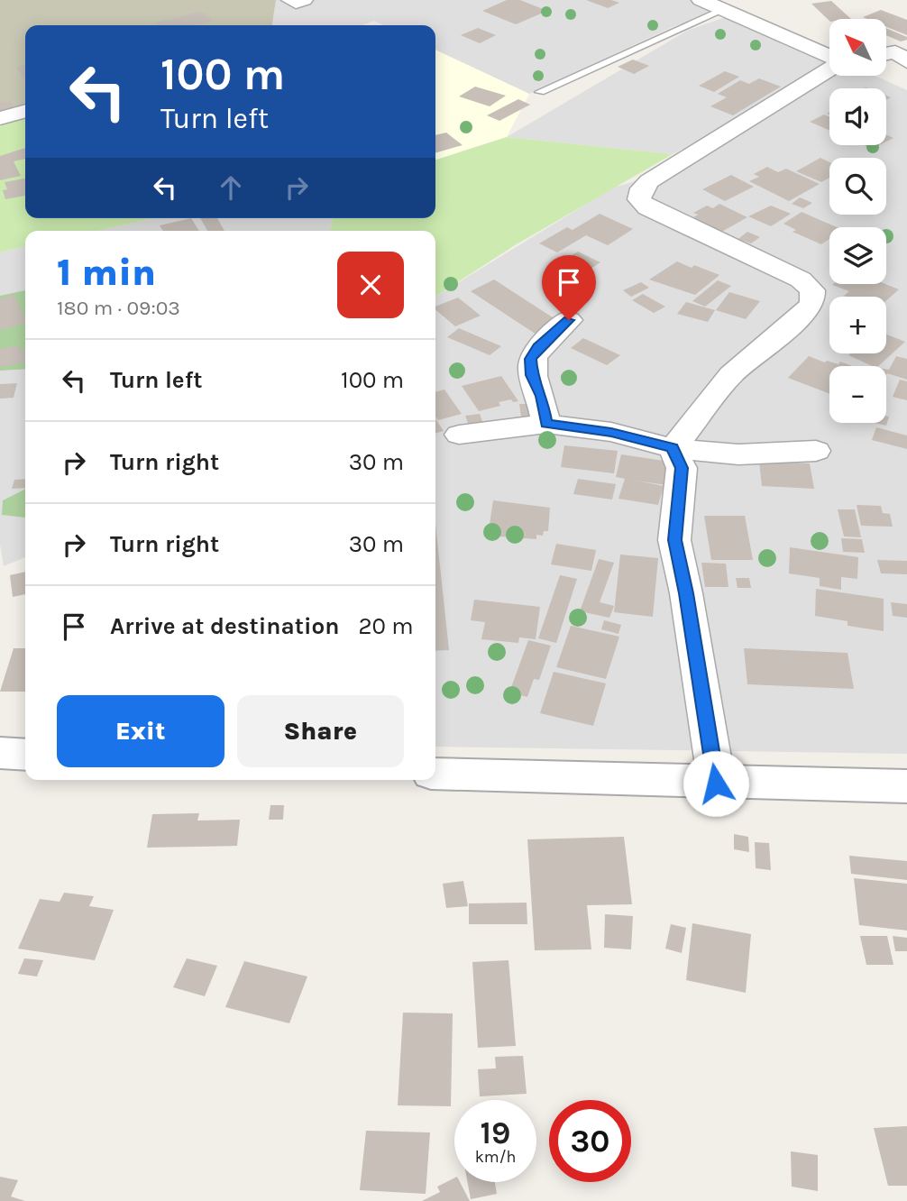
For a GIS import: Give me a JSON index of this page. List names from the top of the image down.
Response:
{
  "north": "top left",
  "page": {
    "map_buttons": ["+", "−"],
    "turn": ["100 m", "Turn left"],
    "heading": ["1 min", "180 m · 09:03"],
    "list": [
      {
        "name": "Turn left",
        "value": "100 m"
      },
      {
        "name": "Turn right",
        "value": "30 m"
      },
      {
        "name": "Turn right",
        "value": "30 m"
      },
      {
        "name": "Arrive at destination",
        "value": "20 m"
      }
    ],
    "buttons": ["Exit", "Share"],
    "speed": "19 km/h",
    "limit": "30"
  }
}
